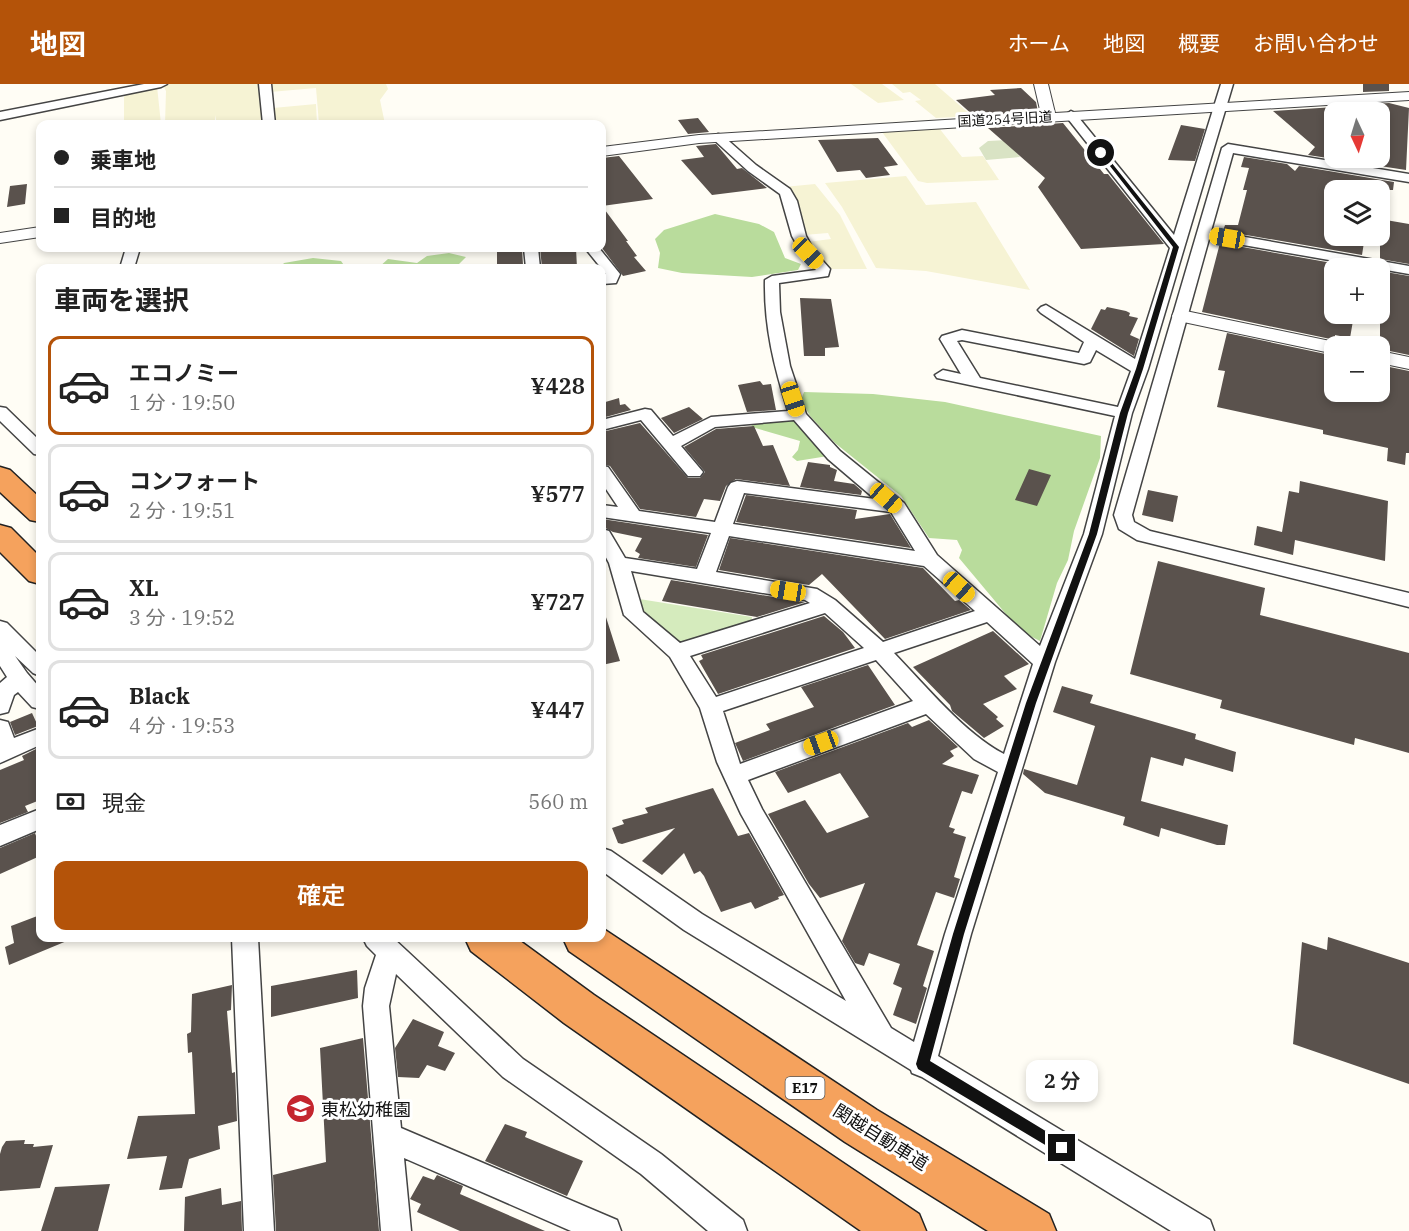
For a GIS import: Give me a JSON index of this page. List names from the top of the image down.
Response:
{
  "streets": {
    "highway": ["E17", "関越自動車道"],
    "street": ["国道254号旧道"]
  },
  "places": {
    "school or university": ["東松幼稚園"]
  },
  "north": "bottom",
  "page": {
    "header": "地図",
    "nav": [
      "ホーム",
      "地図",
      "概要",
      "お問い合わせ"
    ],
    "map_buttons": ["+", "−"],
    "banner": ["乗車地", "目的地"],
    "heading": "車両を選択",
    "list": [
      {
        "name": "エコノミー",
        "note": "1 分 · 19:50",
        "value": "¥428"
      },
      {
        "name": "コンフォート",
        "note": "2 分 · 19:51",
        "value": "¥577"
      },
      {
        "name": "XL",
        "note": "3 分 · 19:52",
        "value": "¥727"
      },
      {
        "name": "Black",
        "note": "4 分 · 19:53",
        "value": "¥447"
      }
    ],
    "pay": ["現金", "560 m"],
    "buttons": "確定",
    "bubble": "2 分"
  }
}
